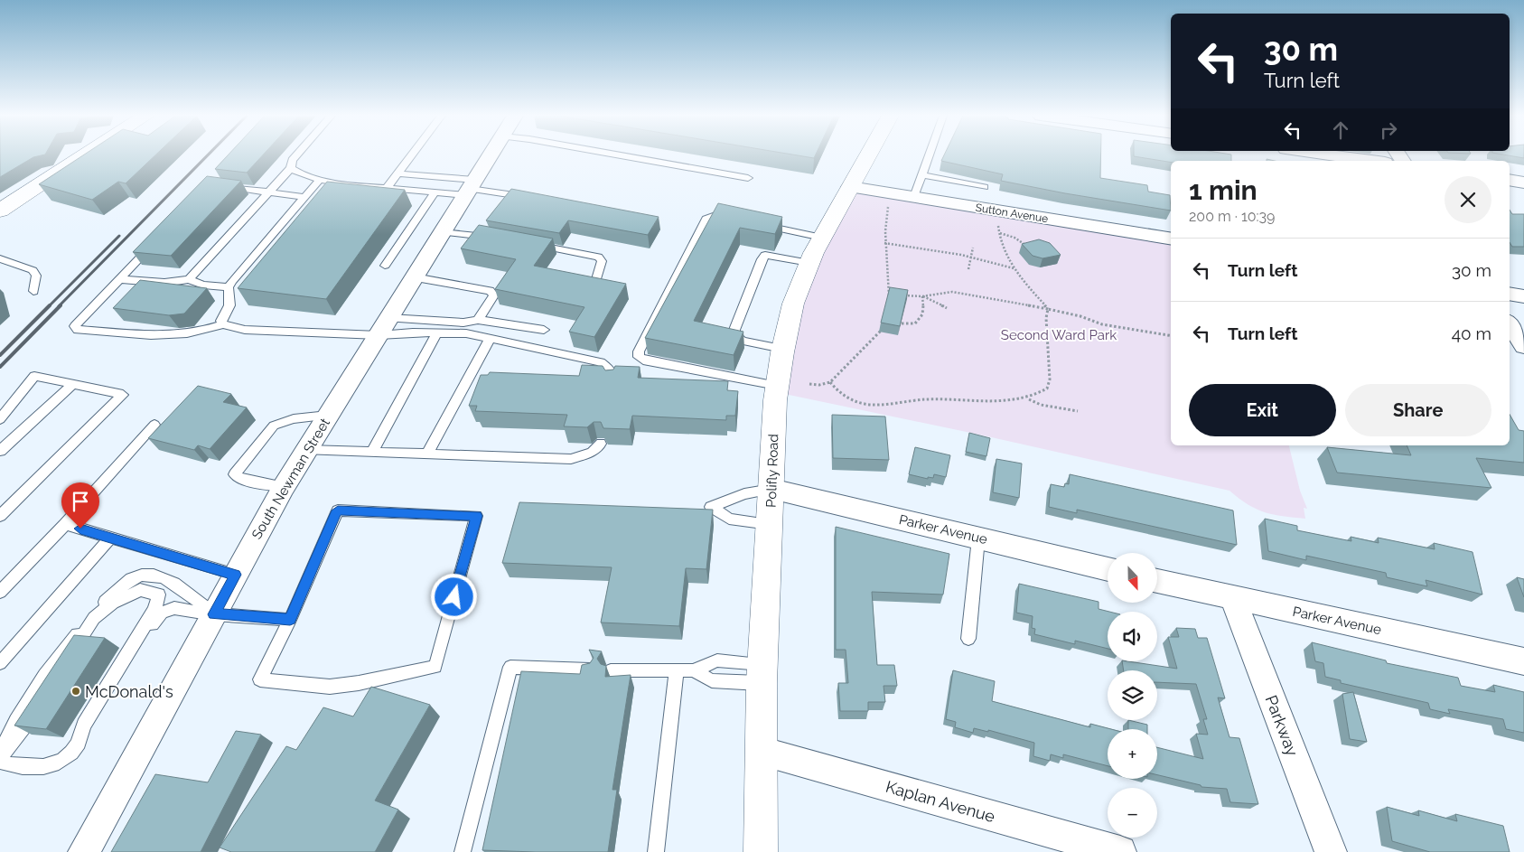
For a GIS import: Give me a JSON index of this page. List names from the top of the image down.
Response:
{
  "streets": {
    "main road": ["Polifly Road"],
    "street": [
      "Sutton Avenue",
      "South Newman Street",
      "Parker Avenue",
      "Parkway",
      "Kaplan Avenue"
    ]
  },
  "crossings": [
    ["Sutton Avenue", "Polifly Road"],
    ["Polifly Road", "Parker Avenue"],
    ["Polifly Road", "Kaplan Avenue"],
    ["Parker Avenue", "Parkway"]
  ],
  "parks": ["Second Ward Park"],
  "places": ["McDonald's"],
  "north": "bottom",
  "page": {
    "turn": ["30 m", "Turn left"],
    "heading": ["1 min", "200 m · 10:39"],
    "list": [
      {
        "name": "Turn left",
        "value": "30 m"
      },
      {
        "name": "Turn left",
        "value": "40 m"
      }
    ],
    "buttons": ["Exit", "Share"],
    "map_buttons": ["+", "−"]
  }
}
